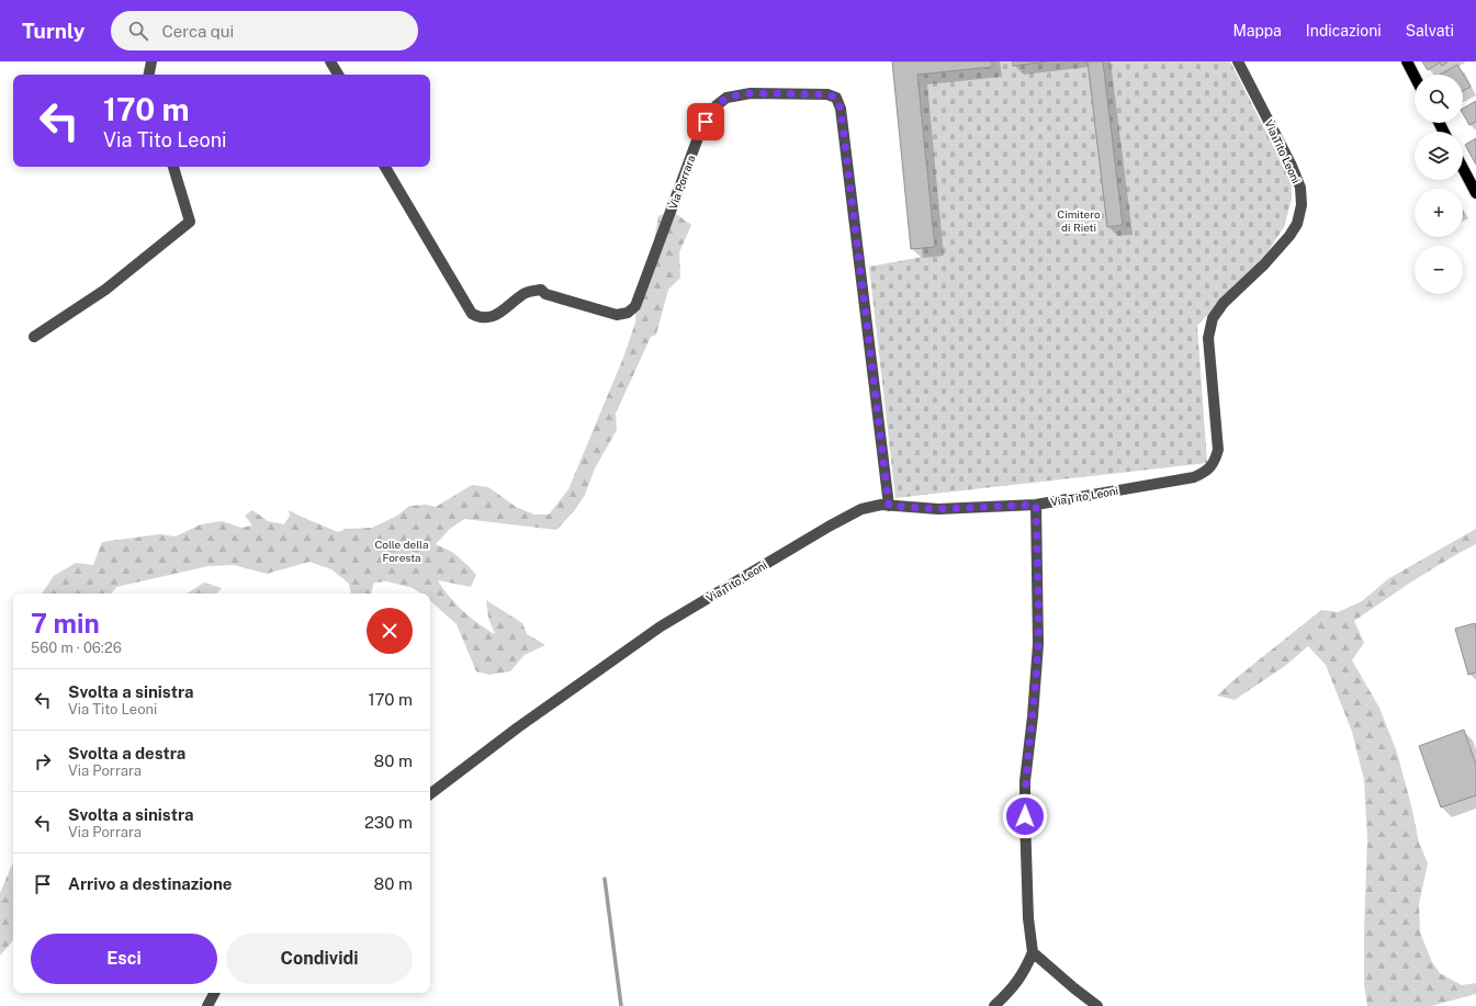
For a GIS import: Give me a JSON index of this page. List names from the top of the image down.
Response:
{
  "streets": {
    "street": ["Via Tito Leoni", "Via Porrara"]
  },
  "crossings": [
    ["Via Tito Leoni", "Via Porrara"]
  ],
  "parks": ["Cimitero di Rieti", "Colle della Foresta"],
  "page": {
    "header": "Turnly",
    "search": "Cerca qui",
    "nav": ["Mappa", "Indicazioni", "Salvati"],
    "map_buttons": ["+", "−"],
    "turn": ["170 m", "Via Tito Leoni"],
    "heading": ["7 min", "560 m · 06:26"],
    "list": [
      {
        "name": "Svolta a sinistra",
        "note": "Via Tito Leoni",
        "value": "170 m"
      },
      {
        "name": "Svolta a destra",
        "note": "Via Porrara",
        "value": "80 m"
      },
      {
        "name": "Svolta a sinistra",
        "note": "Via Porrara",
        "value": "230 m"
      },
      {
        "name": "Arrivo a destinazione",
        "value": "80 m"
      }
    ],
    "buttons": ["Esci", "Condividi"]
  }
}
